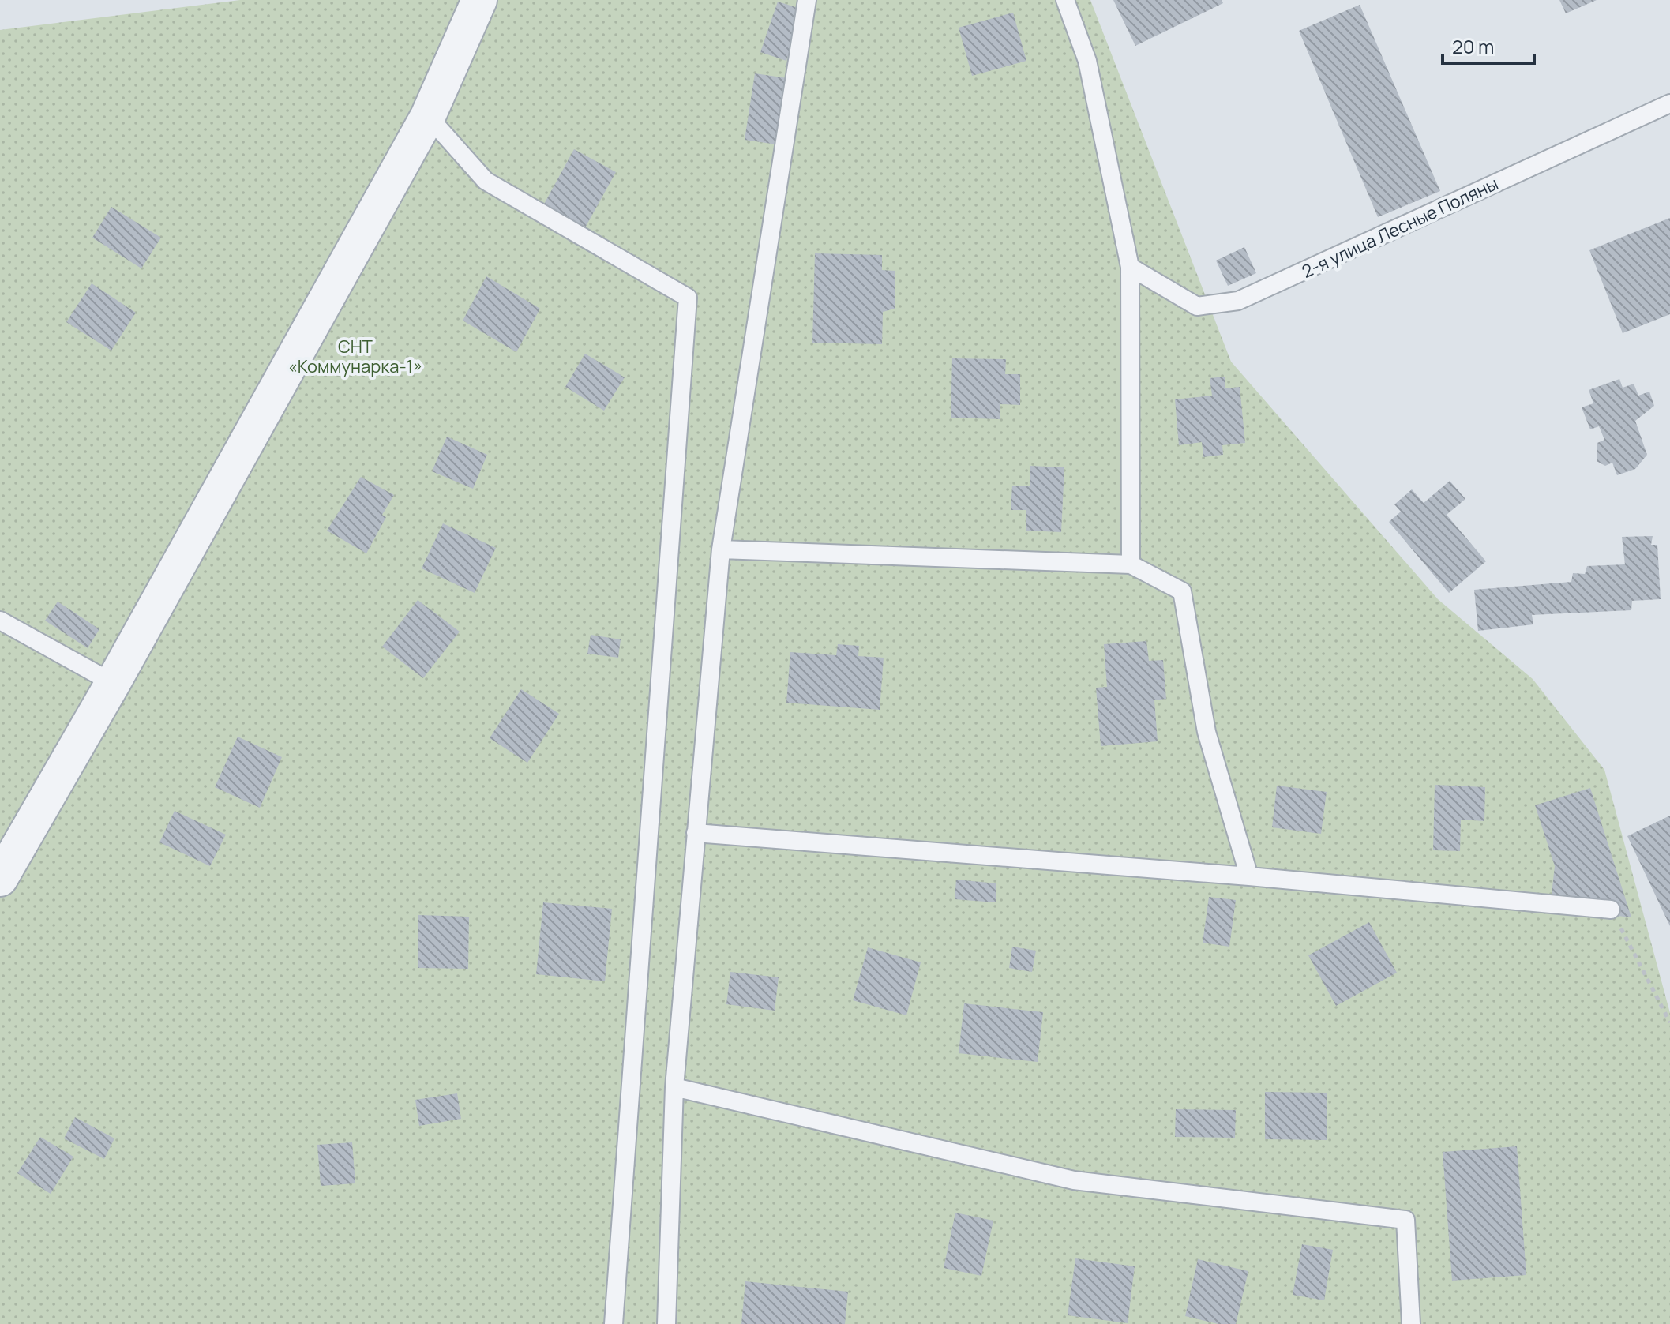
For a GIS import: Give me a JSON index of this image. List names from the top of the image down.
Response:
{
  "streets": {
    "lane": ["2-я улица Лесные Поляны"]
  },
  "parks": ["СНТ «Коммунарка-1»"],
  "scale_bar": "20 m"
}
